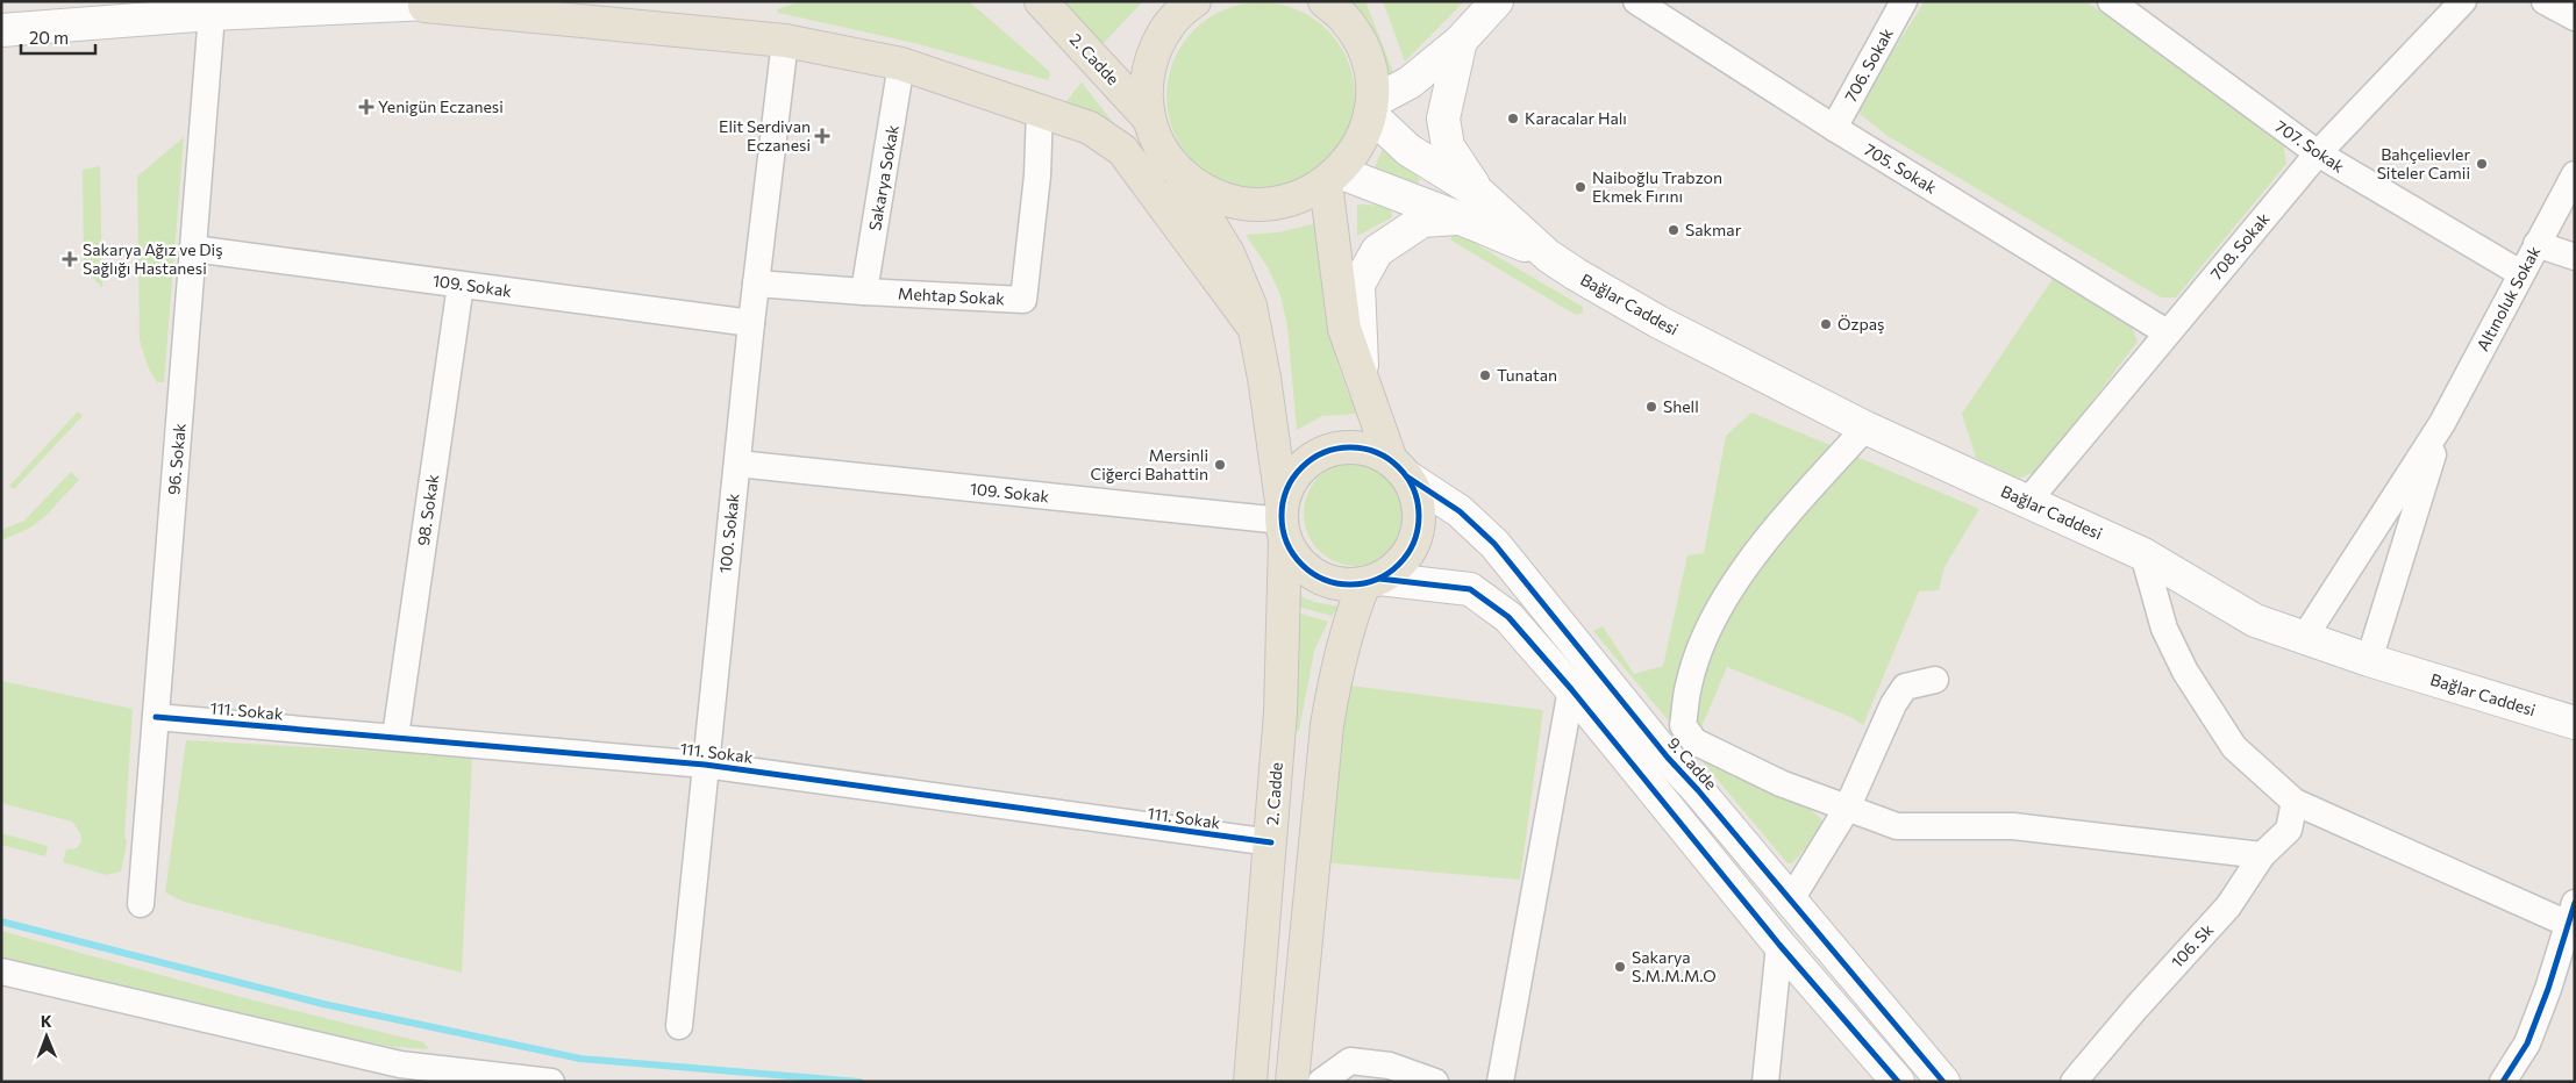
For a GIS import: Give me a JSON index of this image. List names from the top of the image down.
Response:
{
  "streets": {
    "main road": ["2. Cadde", "Bağlar Caddesi", "9. Cadde"],
    "street": [
      "706. Sokak",
      "707. Sokak",
      "705. Sokak",
      "Sakarya Sokak",
      "708. Sokak",
      "109. Sokak",
      "Mehtap Sokak",
      "Altınoluk Sokak",
      "96. Sokak",
      "98. Sokak",
      "100. Sokak",
      "111. Sokak",
      "106. Sk"
    ]
  },
  "crossings": [
    ["2. Cadde", "109. Sokak"],
    ["2. Cadde", "111. Sokak"],
    ["2. Cadde", "9. Cadde"],
    ["706. Sokak", "705. Sokak"],
    ["707. Sokak", "708. Sokak"],
    ["707. Sokak", "Altınoluk Sokak"],
    ["705. Sokak", "708. Sokak"],
    ["Sakarya Sokak", "Mehtap Sokak"],
    ["708. Sokak", "Bağlar Caddesi"],
    ["109. Sokak", "96. Sokak"],
    ["109. Sokak", "98. Sokak"],
    ["109. Sokak", "100. Sokak"],
    ["109. Sokak", "9. Cadde"],
    ["Mehtap Sokak", "100. Sokak"],
    ["Altınoluk Sokak", "Bağlar Caddesi"],
    ["96. Sokak", "111. Sokak"],
    ["98. Sokak", "111. Sokak"],
    ["100. Sokak", "111. Sokak"]
  ],
  "places": {
    "health": ["Yenigün Eczanesi", "Elit Serdivan Eczanesi", "Sakarya Ağız ve Diş Sağlığı Hastanesi"],
    "other": [
      "Karacalar Halı",
      "Bahçelievler Siteler Camii",
      "Naiboğlu Trabzon Ekmek Fırını",
      "Sakmar",
      "Özpaş",
      "Tunatan",
      "Shell",
      "Mersinli Ciğerci Bahattin",
      "Sakarya S.M.M.M.O"
    ]
  },
  "scale_bar": "20 m",
  "north": "top"
}
